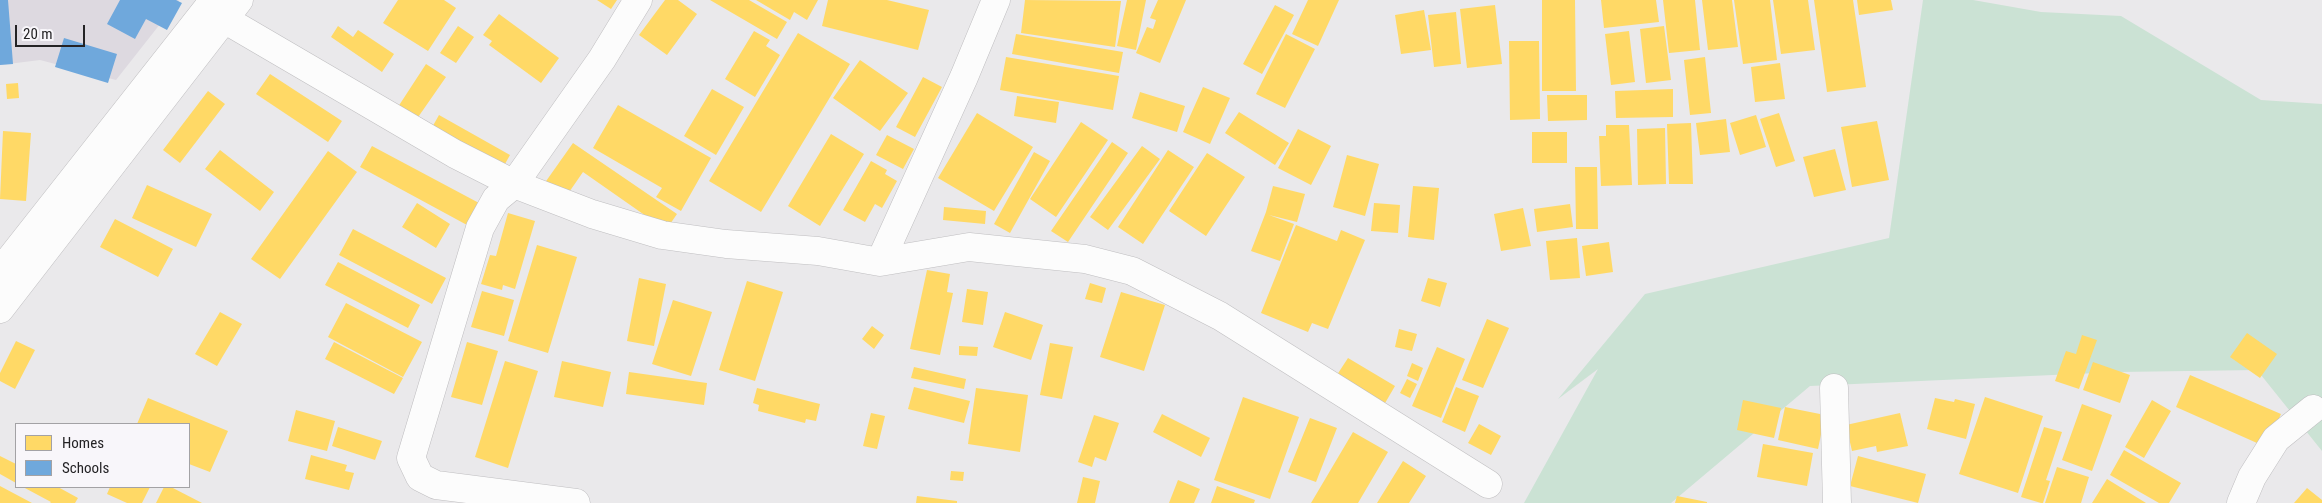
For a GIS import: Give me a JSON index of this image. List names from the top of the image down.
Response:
{
  "legend": ["Homes", "Schools"],
  "scale_bar": "20 m"
}
